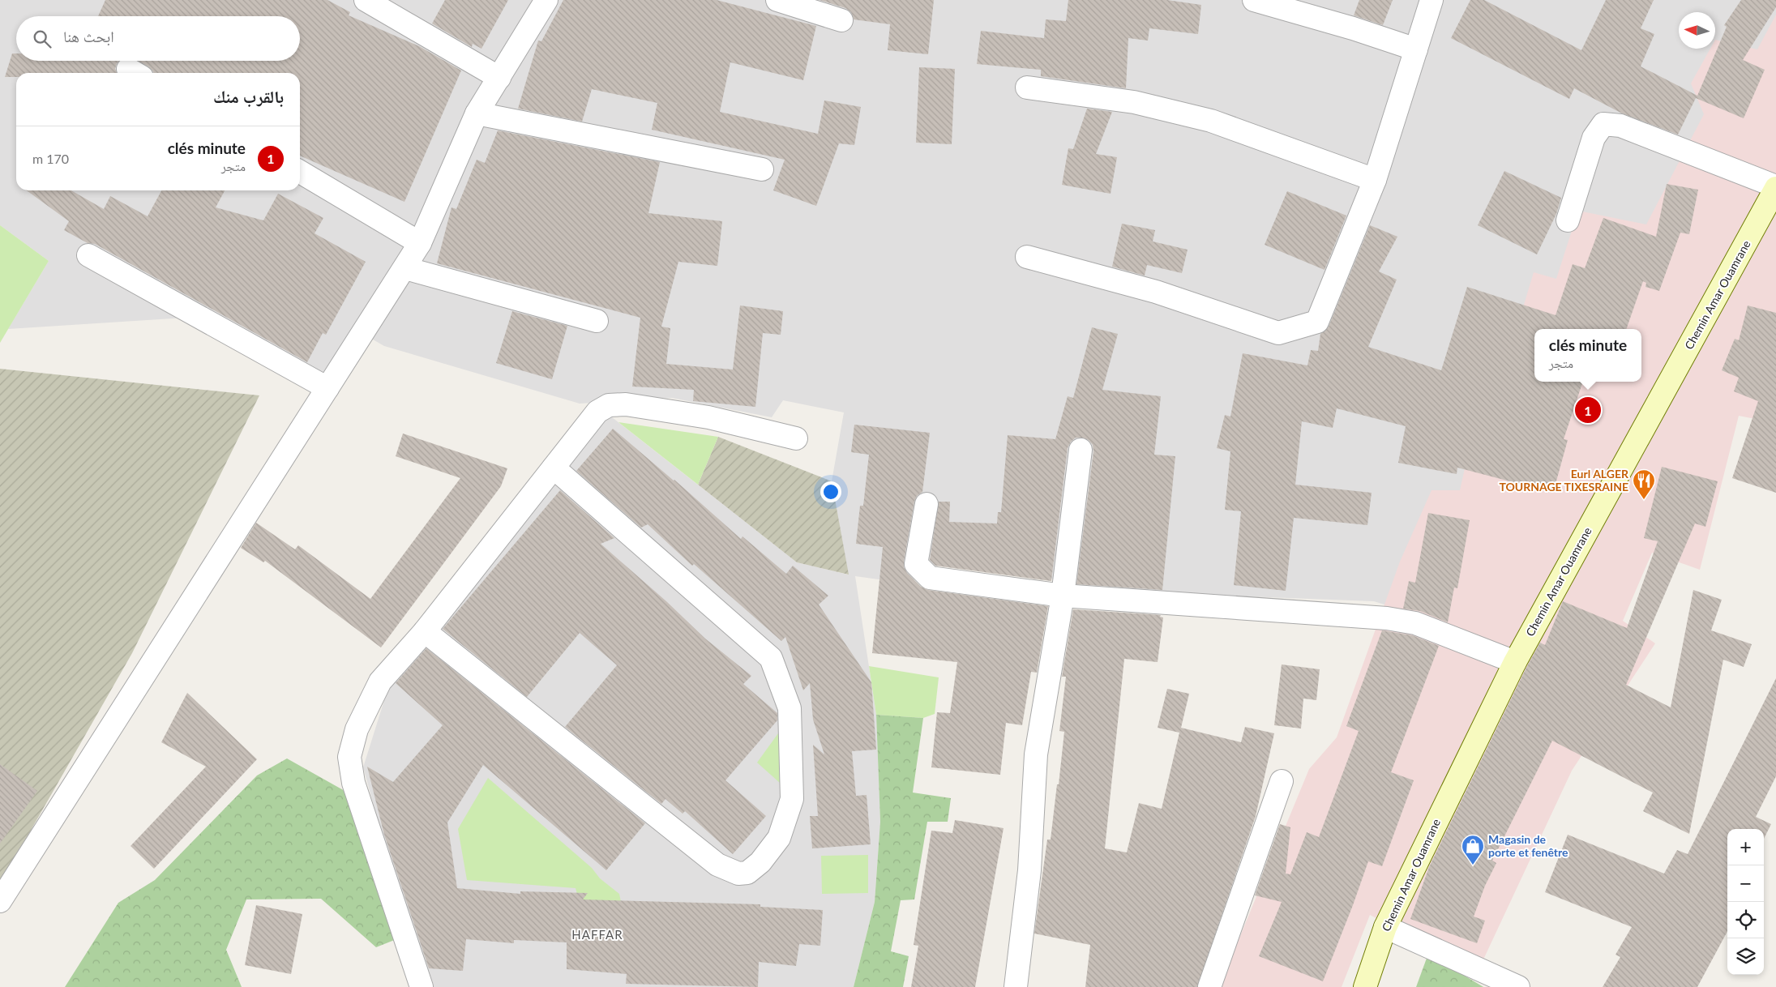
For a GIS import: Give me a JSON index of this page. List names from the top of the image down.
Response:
{
  "streets": {
    "main road": ["Chemin Amar Ouamrane"]
  },
  "districts": ["HAFFAR"],
  "places": {
    "restaurant": ["Eurl ALGER TOURNAGE TIXESRAINE"],
    "shop": ["Magasin de porte et fenêtre"]
  },
  "north": "left",
  "page": {
    "search": "ابحث هنا",
    "heading": "بالقرب منك",
    "list": [
      {
        "mark": "1",
        "name": "clés minute",
        "note": "متجر",
        "value": "170 m"
      }
    ],
    "popup": ["clés minute", "متجر"],
    "pins": "1",
    "map_buttons": ["+", "−"]
  }
}
